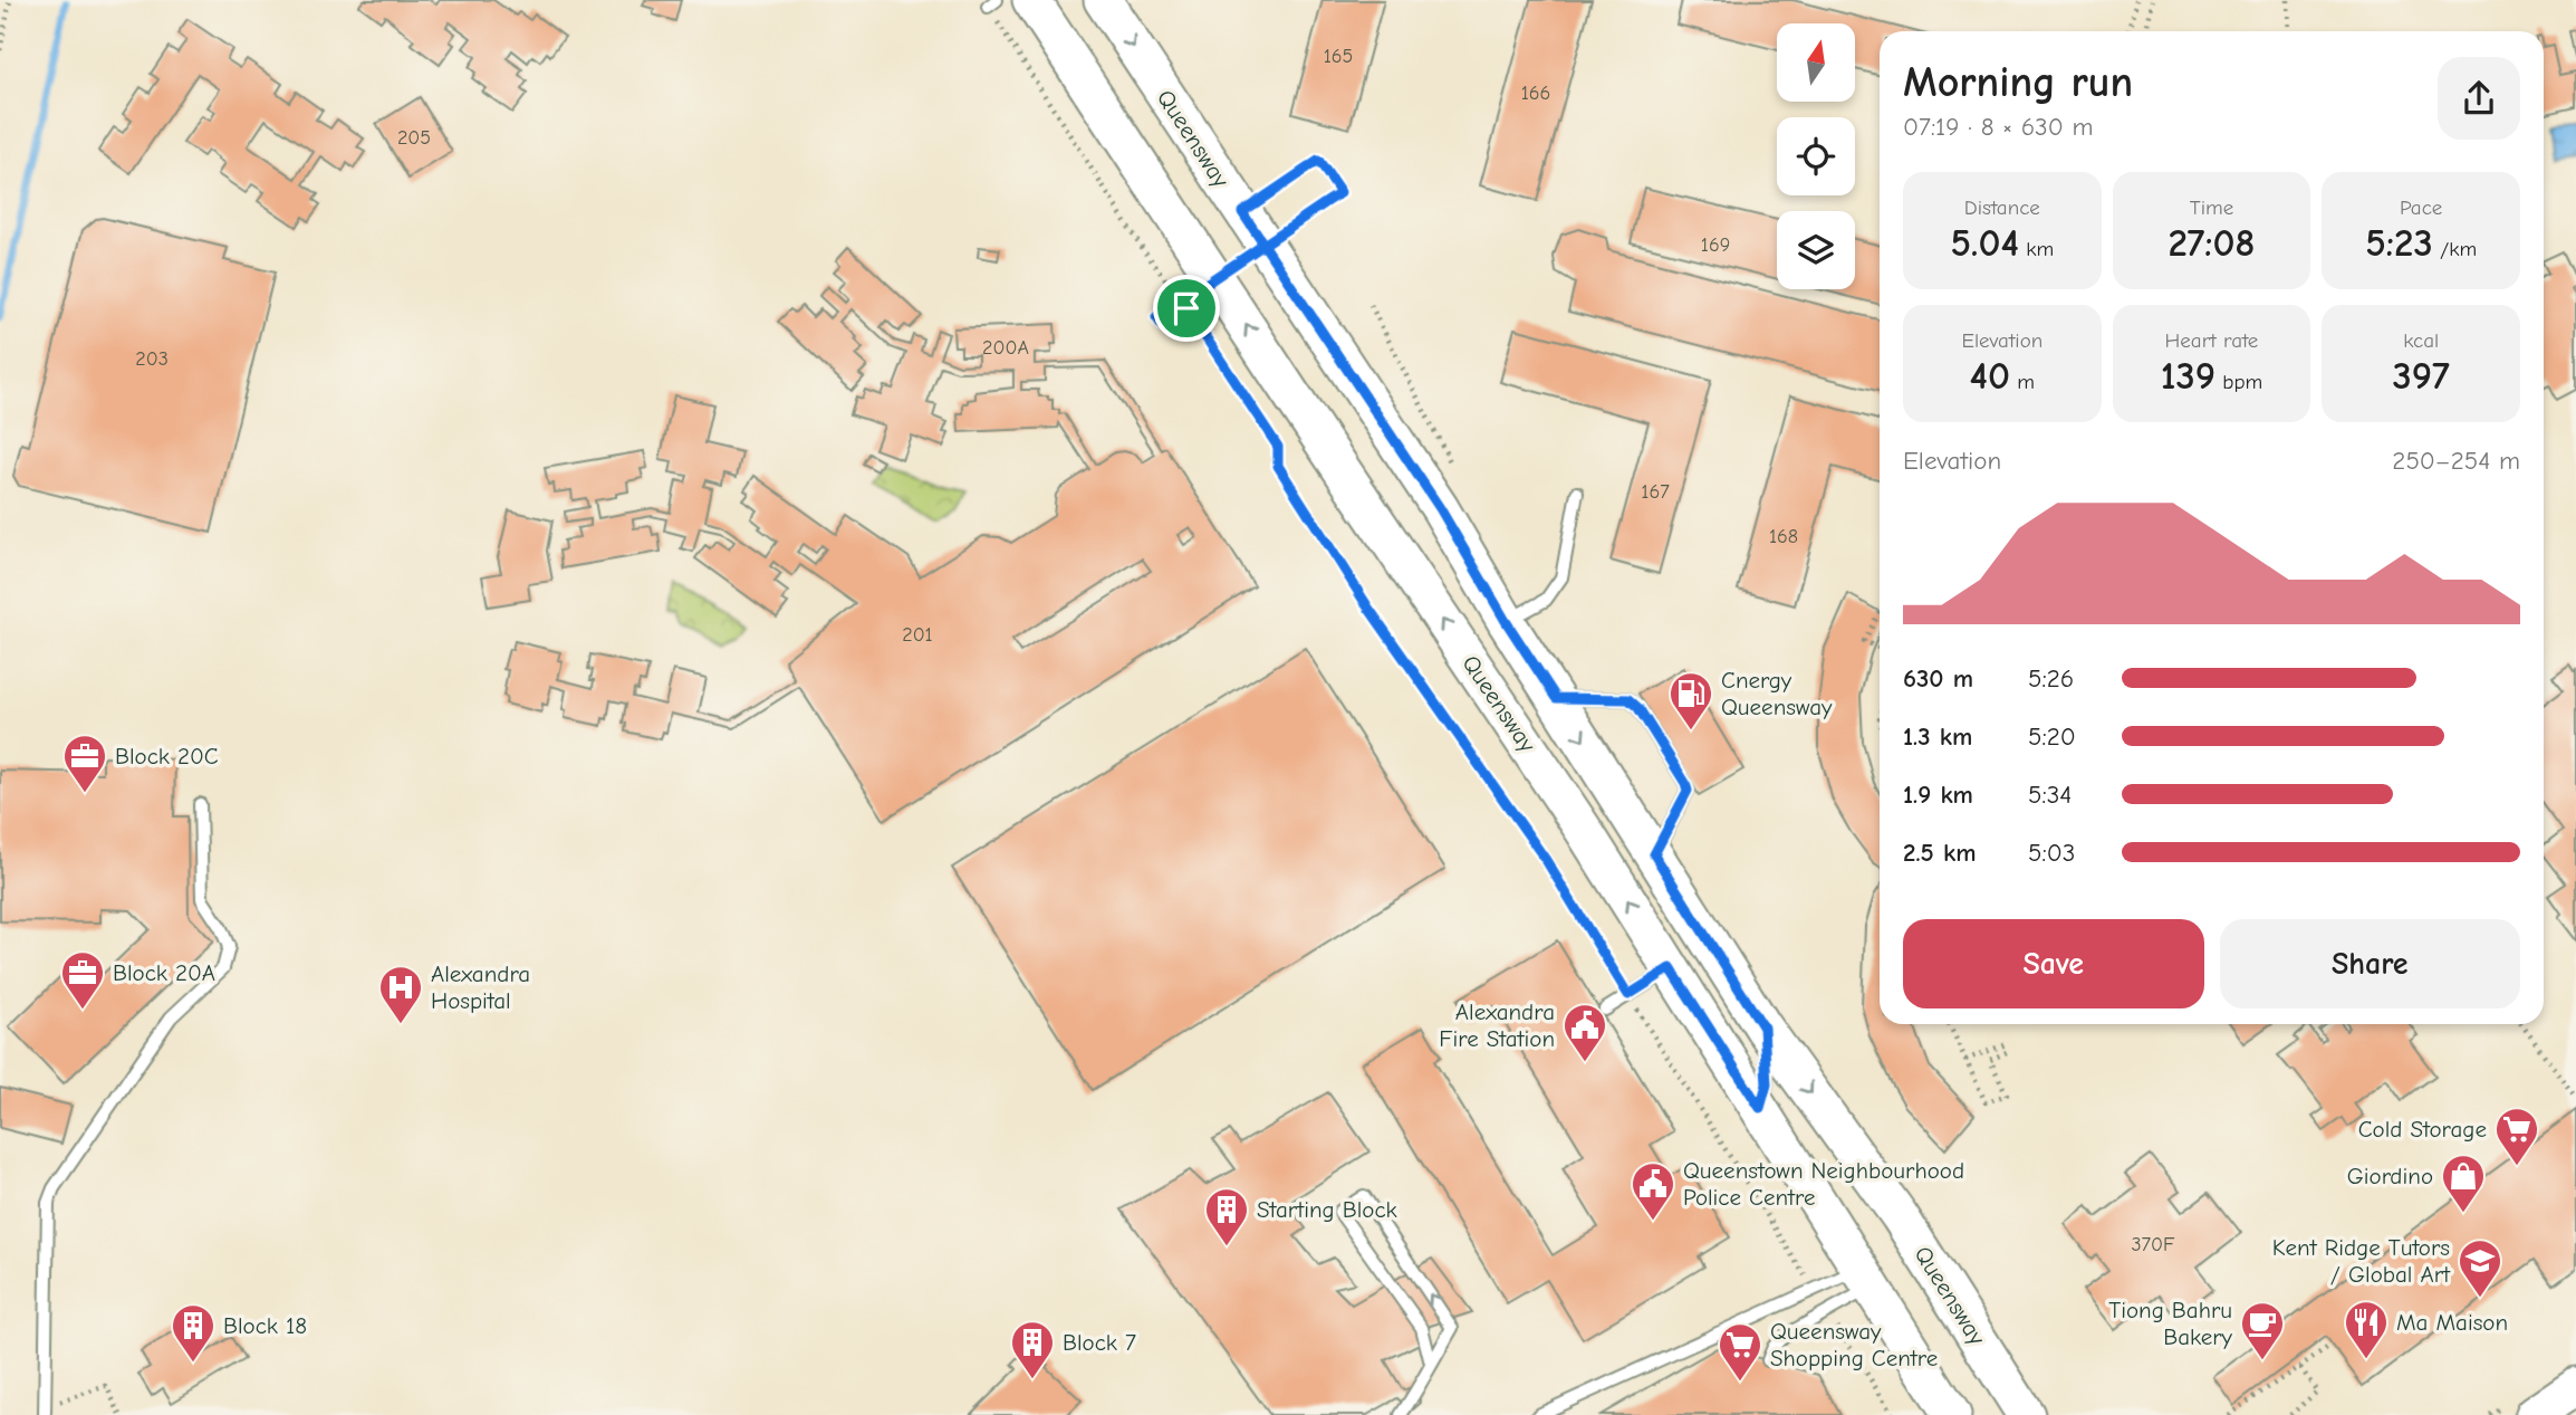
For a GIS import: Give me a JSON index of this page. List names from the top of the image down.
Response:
{
  "streets": {
    "main road": ["Queensway"]
  },
  "places": {
    "fuel station": ["Cnergy Queensway"],
    "office": ["Block 20C", "Block 20A"],
    "hospital": ["Alexandra Hospital"],
    "public building": ["Alexandra Fire Station", "Queenstown Neighbourhood Police Centre"],
    "supermarket": ["Cold Storage", "Queensway Shopping Centre"],
    "shop": ["Giordino"],
    "building": ["Starting Block", "Block 18", "Block 7"],
    "school or university": ["Kent Ridge Tutors / Global Art"],
    "restaurant": ["Ma Maison"],
    "cafe": ["Tiong Bahru Bakery"]
  },
  "house_numbers": [
    "165",
    "166",
    "205",
    "169",
    "200A",
    "203",
    "167",
    "168",
    "201",
    "370F"
  ],
  "north": "top",
  "page": {
    "heading": ["Morning run", "07:19 · 8 × 630 m"],
    "stats": [
      ["Distance", "5.04 km"],
      ["Time", "27:08"],
      ["Pace", "5:23 /km"],
      ["Elevation", "40 m"],
      ["Heart rate", "139 bpm"],
      ["kcal", "397"]
    ],
    "chart": ["Elevation", "250–254 m"],
    "list": [
      {
        "name": "630 m",
        "note": "5:26"
      },
      {
        "name": "1.3 km",
        "note": "5:20"
      },
      {
        "name": "1.9 km",
        "note": "5:34"
      },
      {
        "name": "2.5 km",
        "note": "5:03"
      }
    ],
    "buttons": ["Save", "Share"]
  }
}
